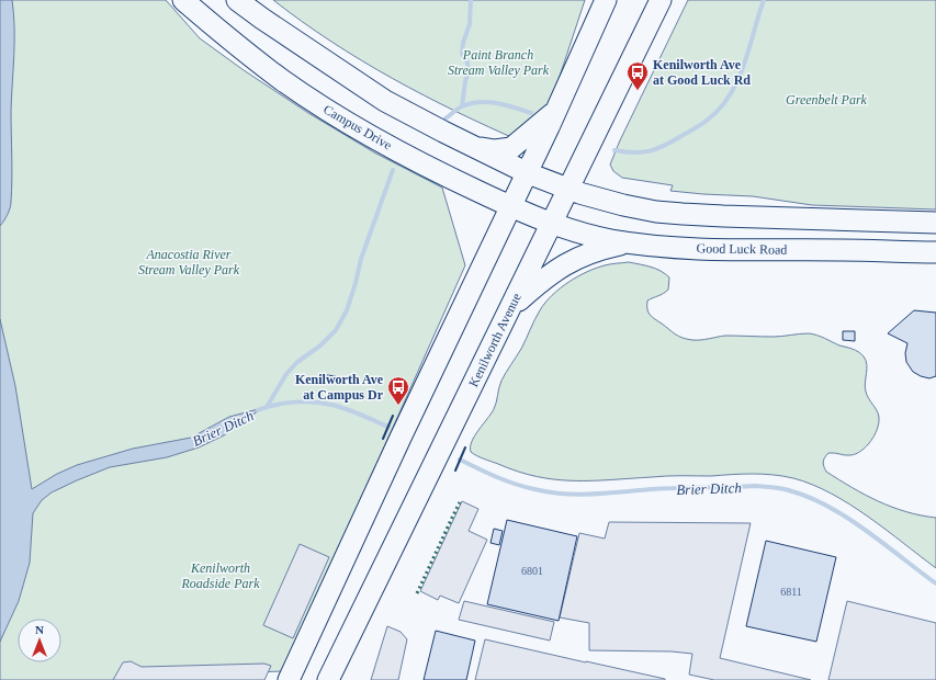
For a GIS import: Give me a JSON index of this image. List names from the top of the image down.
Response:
{
  "streets": {
    "main road": ["Campus Drive", "Good Luck Road", "Kenilworth Avenue"]
  },
  "crossings": [
    ["Campus Drive", "Good Luck Road"],
    ["Campus Drive", "Kenilworth Avenue"],
    ["Good Luck Road", "Kenilworth Avenue"]
  ],
  "water": ["Brier Ditch"],
  "parks": [
    "Paint Branch Stream Valley Park",
    "Greenbelt Park",
    "Anacostia River Stream Valley Park",
    "Kenilworth Roadside Park"
  ],
  "places": {
    "bus stop": ["Kenilworth Ave at Good Luck Rd", "Kenilworth Ave at Campus Dr"]
  },
  "house_numbers": ["6801", "6811"],
  "north": "top"
}
